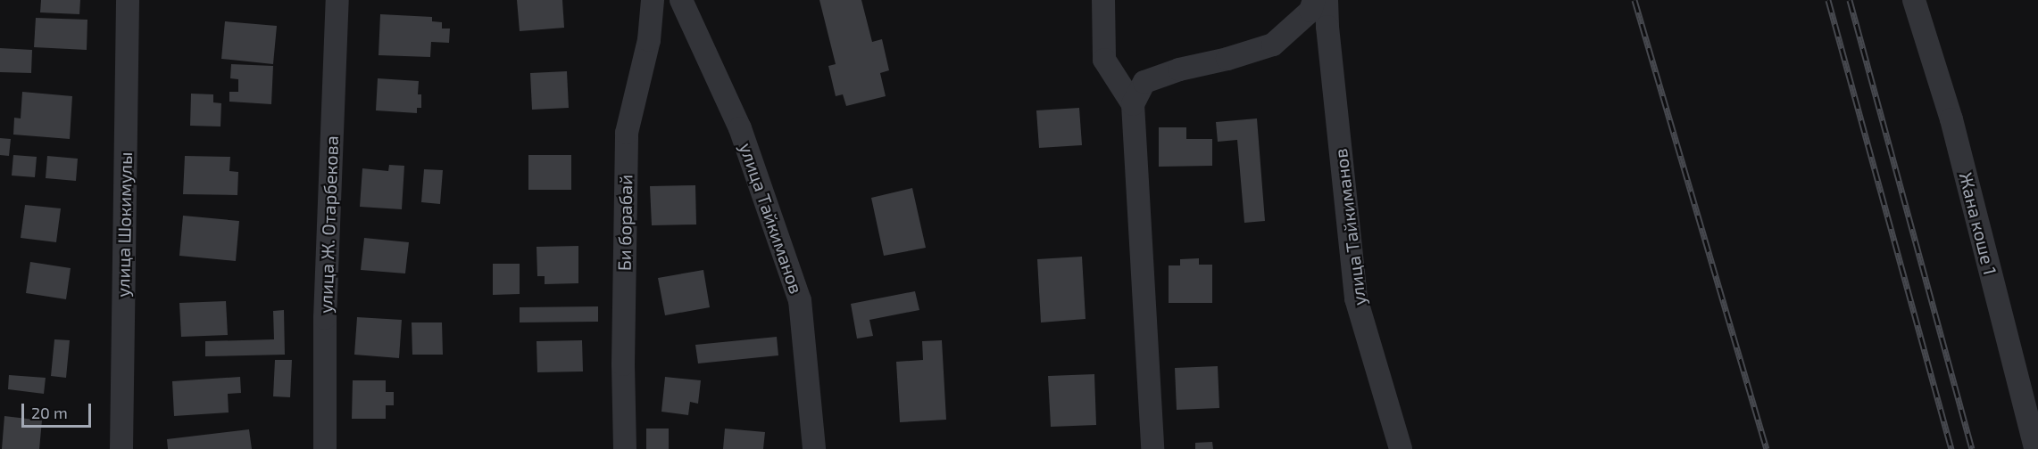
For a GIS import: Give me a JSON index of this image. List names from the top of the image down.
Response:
{
  "streets": {
    "street": [
      "улица Тайкиманов",
      "Би борабай",
      "Жана коше 1",
      "улица Шокимулы",
      "улица Ж. Отарбекова"
    ]
  },
  "scale_bar": "20 m"
}
